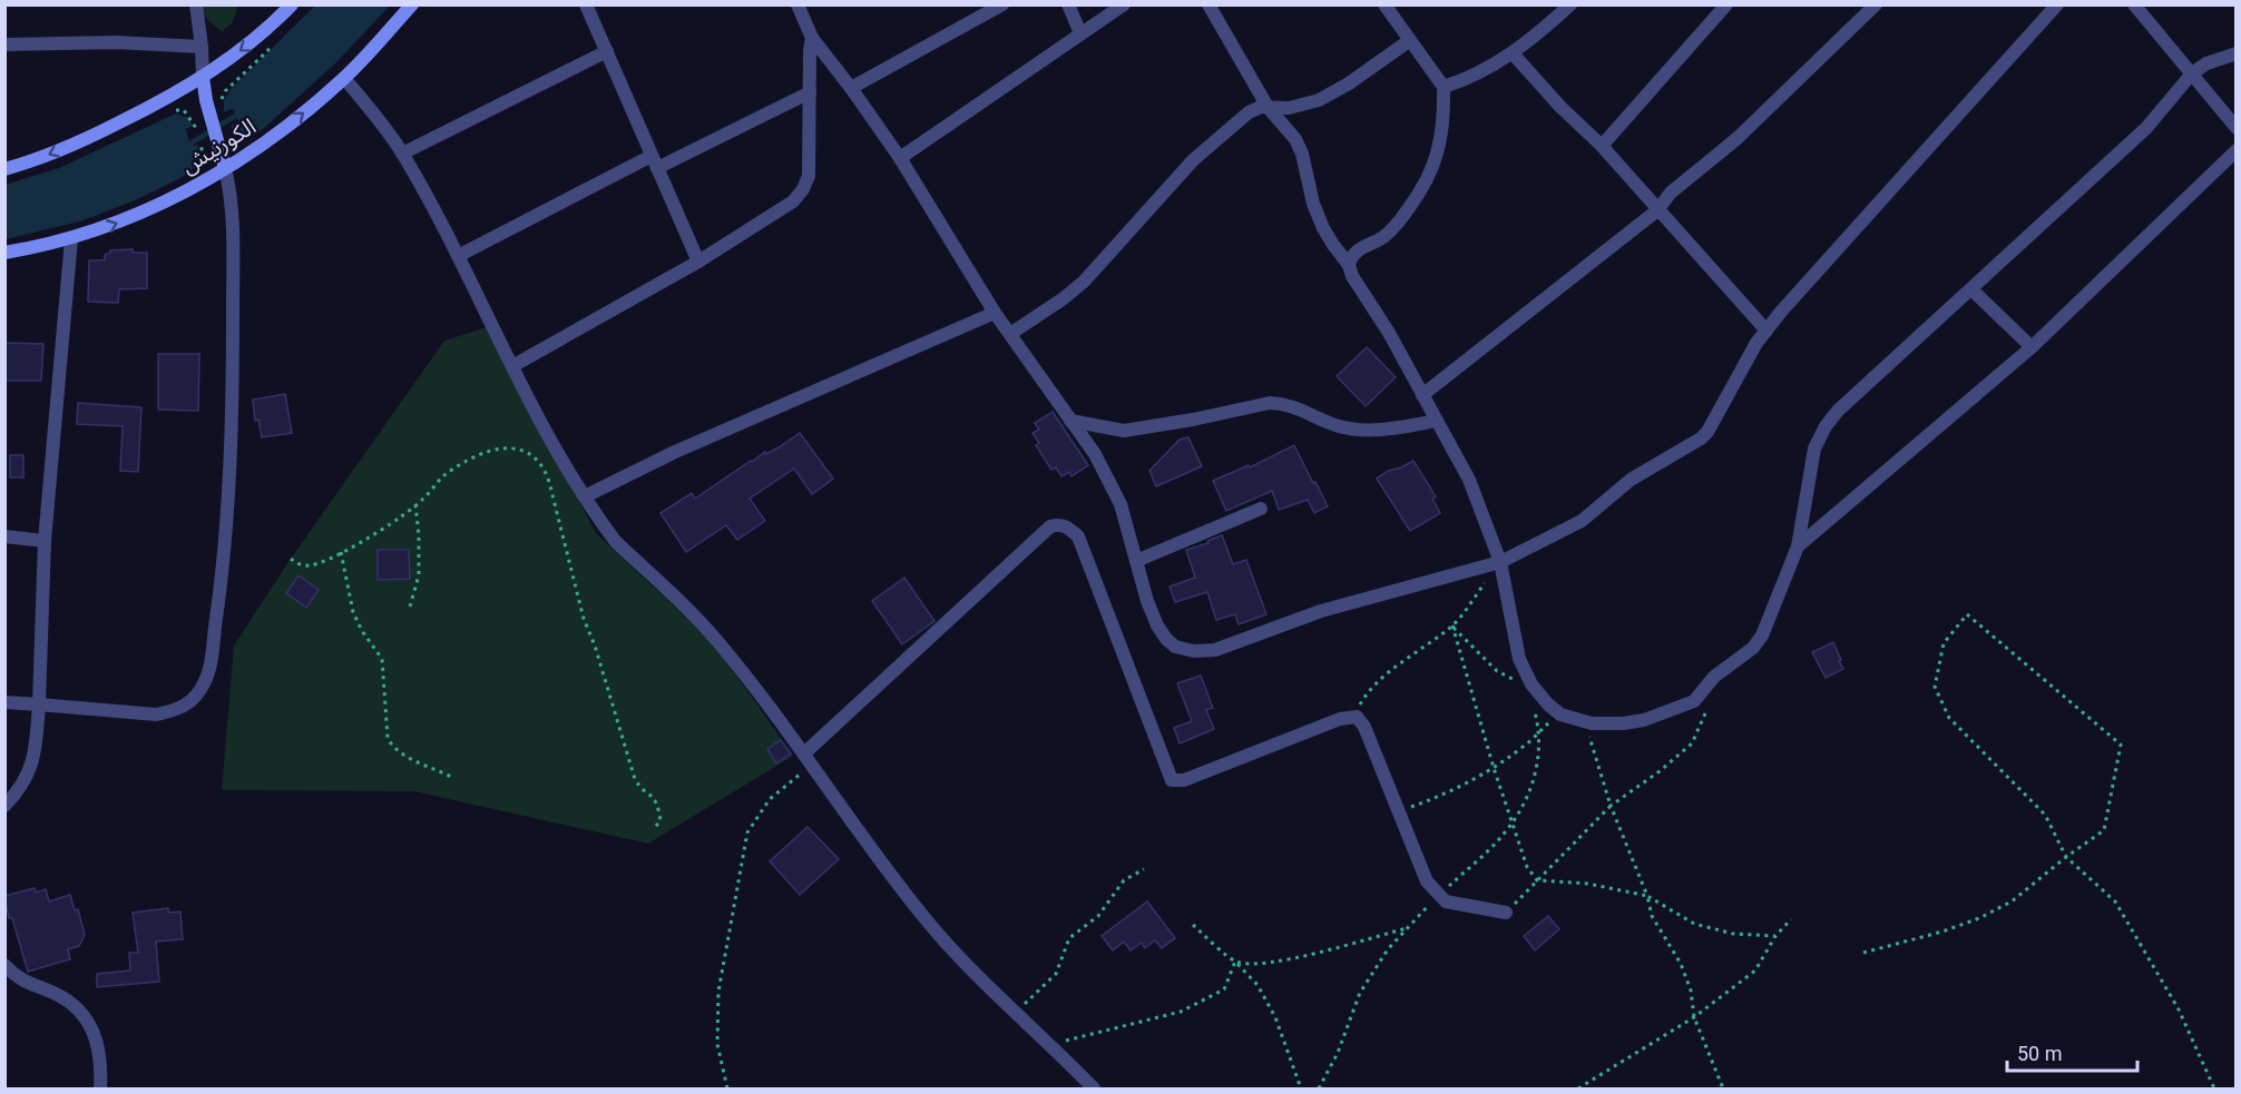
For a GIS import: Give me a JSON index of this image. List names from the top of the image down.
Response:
{
  "streets": {
    "main road": ["الكورنيش"]
  },
  "scale_bar": "50 m"
}
